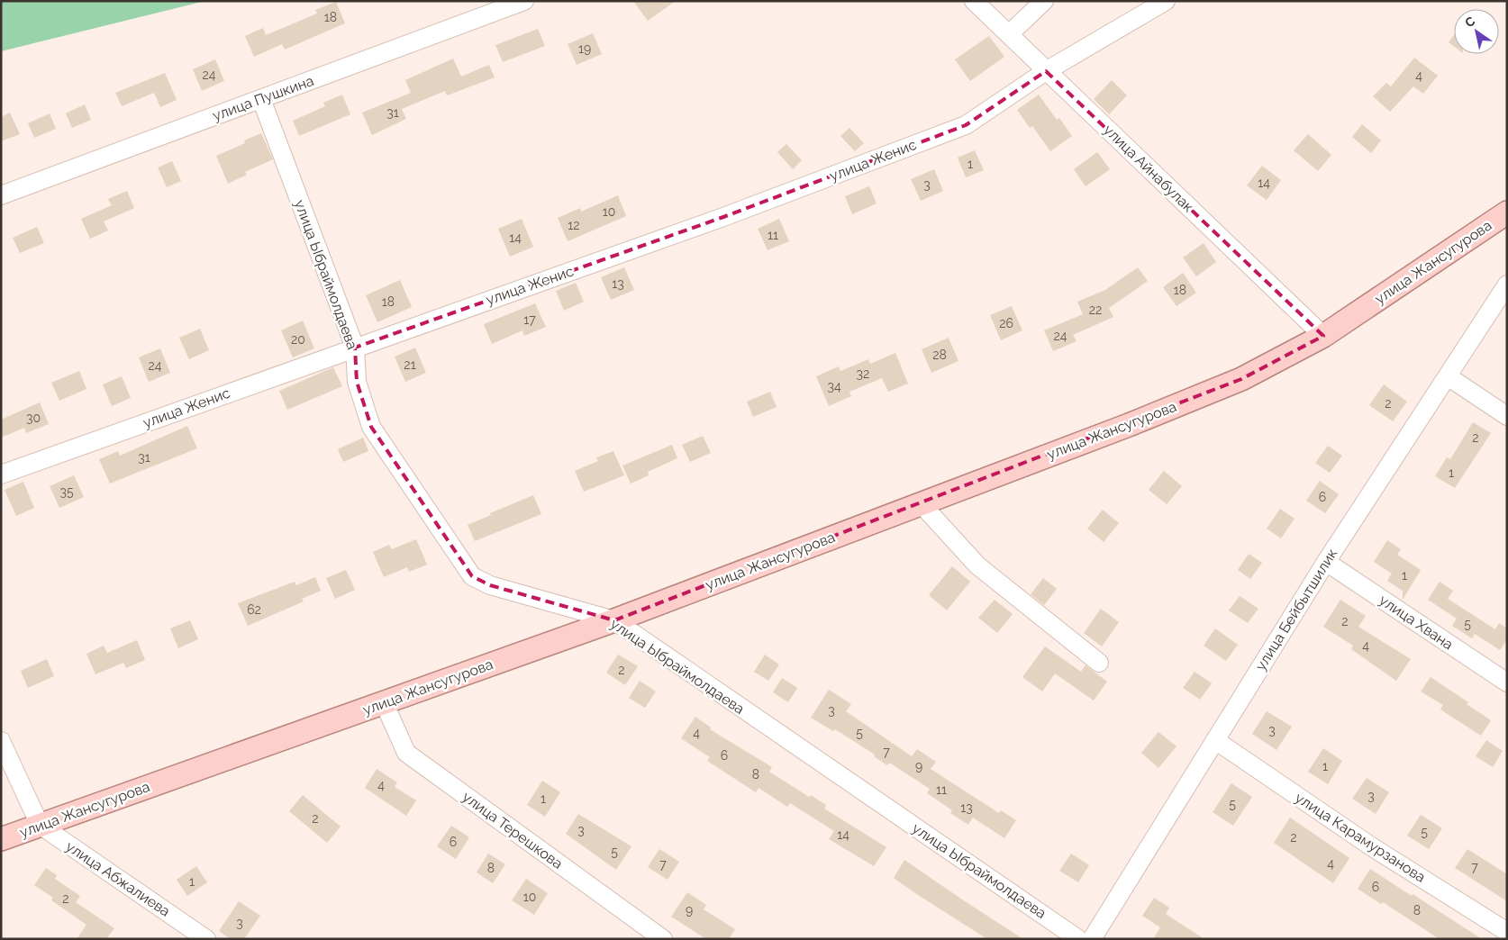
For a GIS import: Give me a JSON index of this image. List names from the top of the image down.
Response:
{
  "streets": {
    "main road": ["улица Жансугурова"],
    "street": [
      "улица Пушкина",
      "улица Женис",
      "улица Айнабулак",
      "улица Ыбраймолдаева",
      "улица Бейбытшилик",
      "улица Хвана",
      "улица Терешкова",
      "улица Карамурзанова",
      "улица Абжалиева"
    ]
  },
  "crossings": [
    ["улица Пушкина", "улица Ыбраймолдаева"],
    ["улица Женис", "улица Айнабулак"],
    ["улица Женис", "улица Ыбраймолдаева"],
    ["улица Айнабулак", "улица Жансугурова"],
    ["улица Жансугурова", "улица Ыбраймолдаева"],
    ["улица Жансугурова", "улица Терешкова"],
    ["улица Жансугурова", "улица Абжалиева"],
    ["улица Бейбытшилик", "улица Хвана"],
    ["улица Бейбытшилик", "улица Карамурзанова"]
  ],
  "house_numbers": [
    "18",
    "19",
    "24",
    "4",
    "31",
    "1",
    "14",
    "3",
    "10",
    "12",
    "11",
    "14",
    "13",
    "18",
    "18",
    "22",
    "17",
    "26",
    "24",
    "20",
    "28",
    "21",
    "24",
    "32",
    "34",
    "2",
    "30",
    "2",
    "31",
    "1",
    "35",
    "6",
    "1",
    "62",
    "2",
    "5",
    "4",
    "2",
    "3",
    "3",
    "4",
    "5",
    "7",
    "6",
    "9",
    "1",
    "8",
    "4",
    "11",
    "3",
    "1",
    "5",
    "13",
    "2",
    "3",
    "5",
    "14",
    "2",
    "6",
    "5",
    "4",
    "7",
    "7",
    "8",
    "1",
    "6",
    "10",
    "2",
    "9",
    "8",
    "3"
  ],
  "north": "top left"
}
